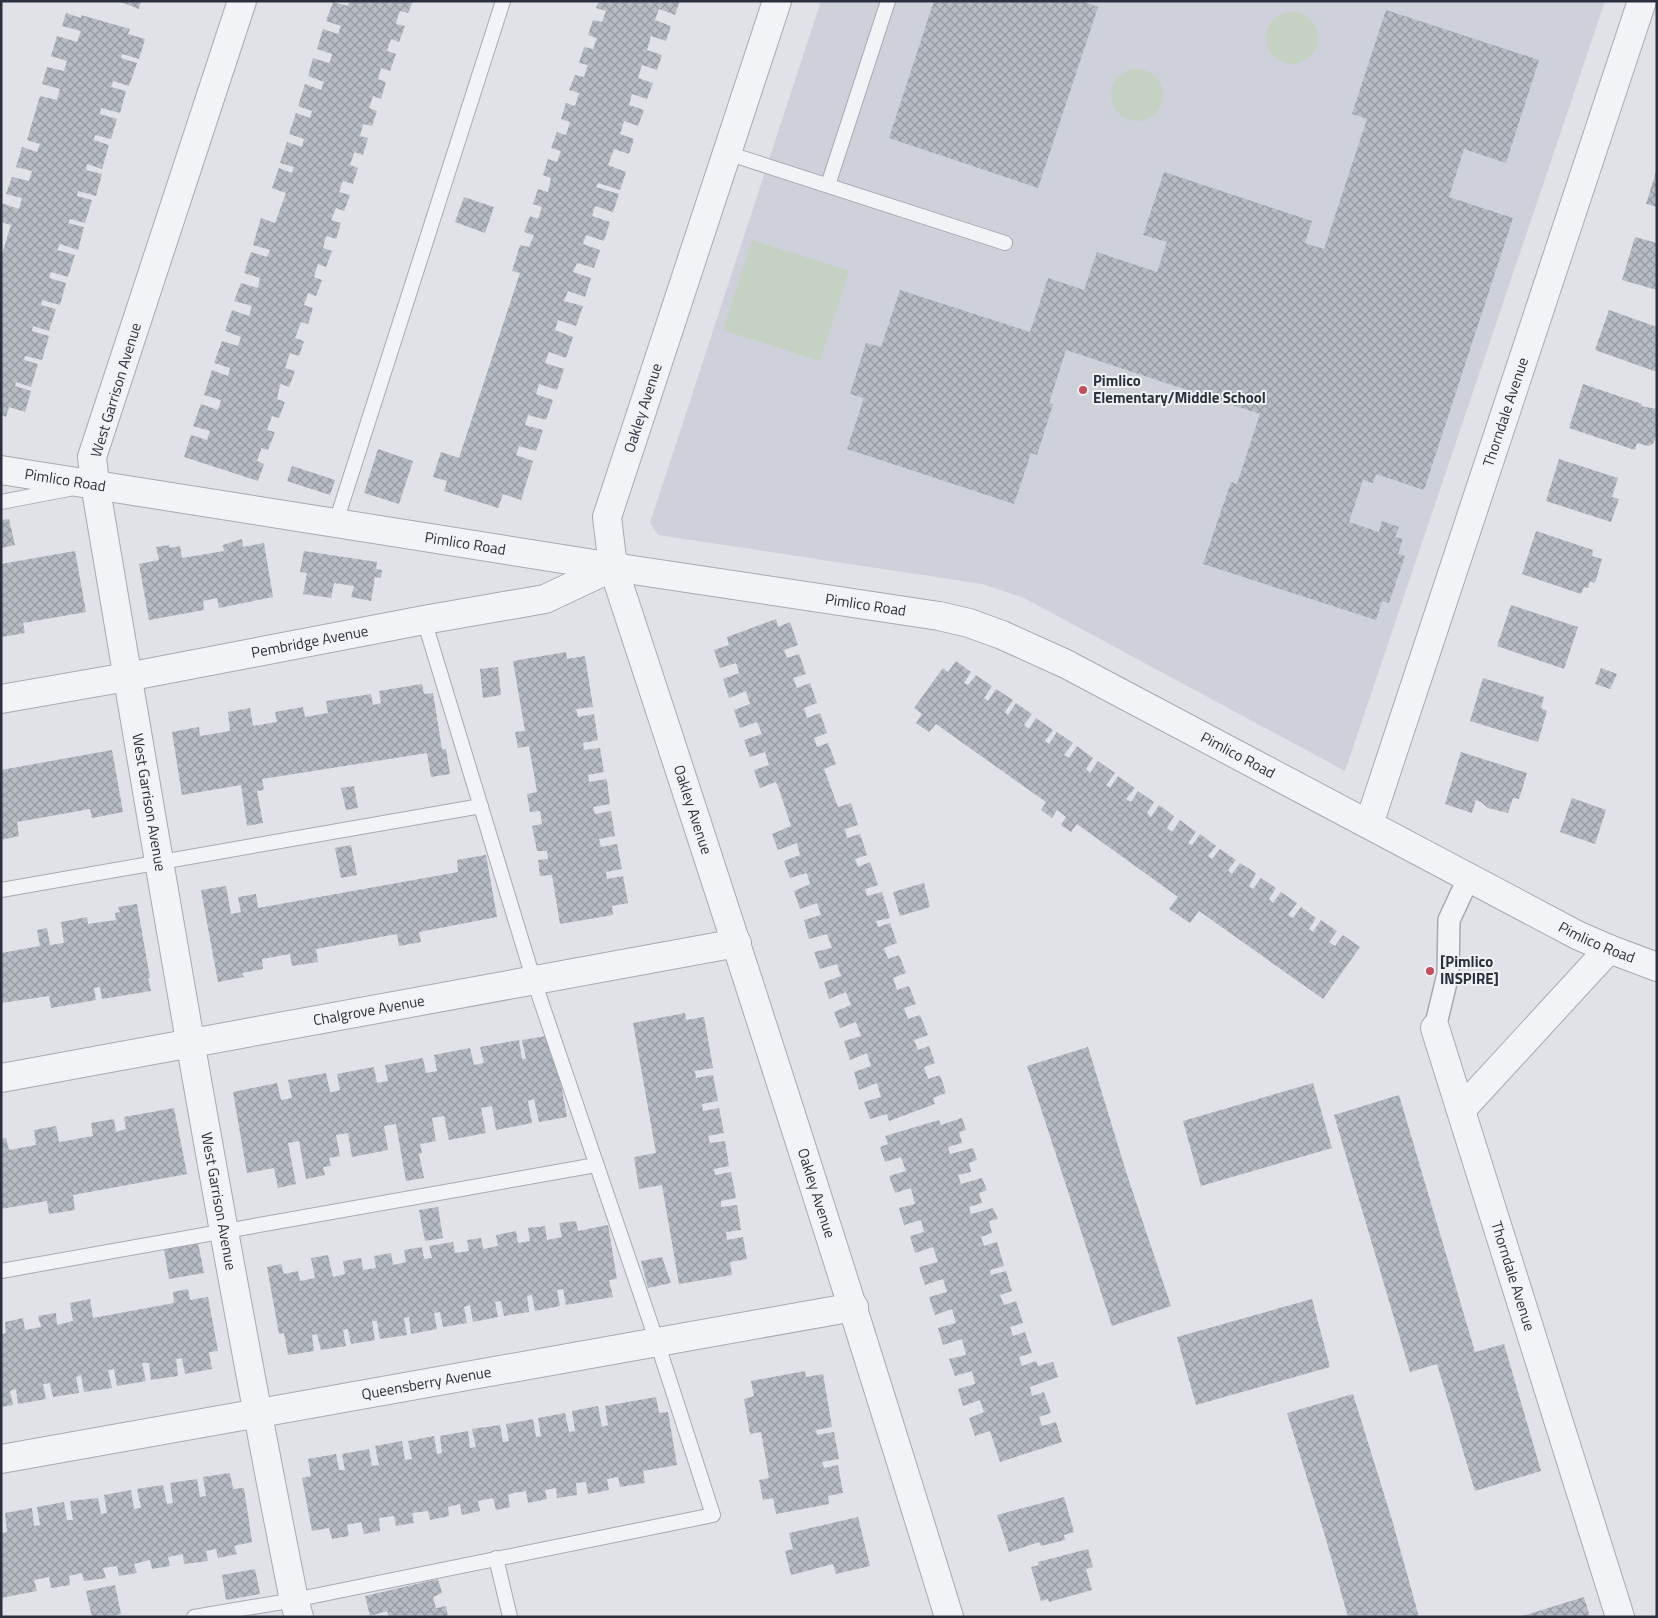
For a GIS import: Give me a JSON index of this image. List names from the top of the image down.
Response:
{
  "streets": {
    "street": [
      "West Garrison Avenue",
      "Oakley Avenue",
      "Thorndale Avenue",
      "Pimlico Road",
      "Pembridge Avenue",
      "Chalgrove Avenue",
      "Queensberry Avenue"
    ]
  },
  "crossings": [
    ["West Garrison Avenue", "Pimlico Road"],
    ["West Garrison Avenue", "Pembridge Avenue"],
    ["West Garrison Avenue", "Chalgrove Avenue"],
    ["West Garrison Avenue", "Queensberry Avenue"],
    ["Oakley Avenue", "Pimlico Road"],
    ["Oakley Avenue", "Pembridge Avenue"],
    ["Oakley Avenue", "Chalgrove Avenue"],
    ["Oakley Avenue", "Queensberry Avenue"],
    ["Thorndale Avenue", "Pimlico Road"],
    ["Pimlico Road", "Pembridge Avenue"]
  ],
  "places": ["Pimlico Elementary/Middle School", "[Pimlico INSPIRE]"]
}
